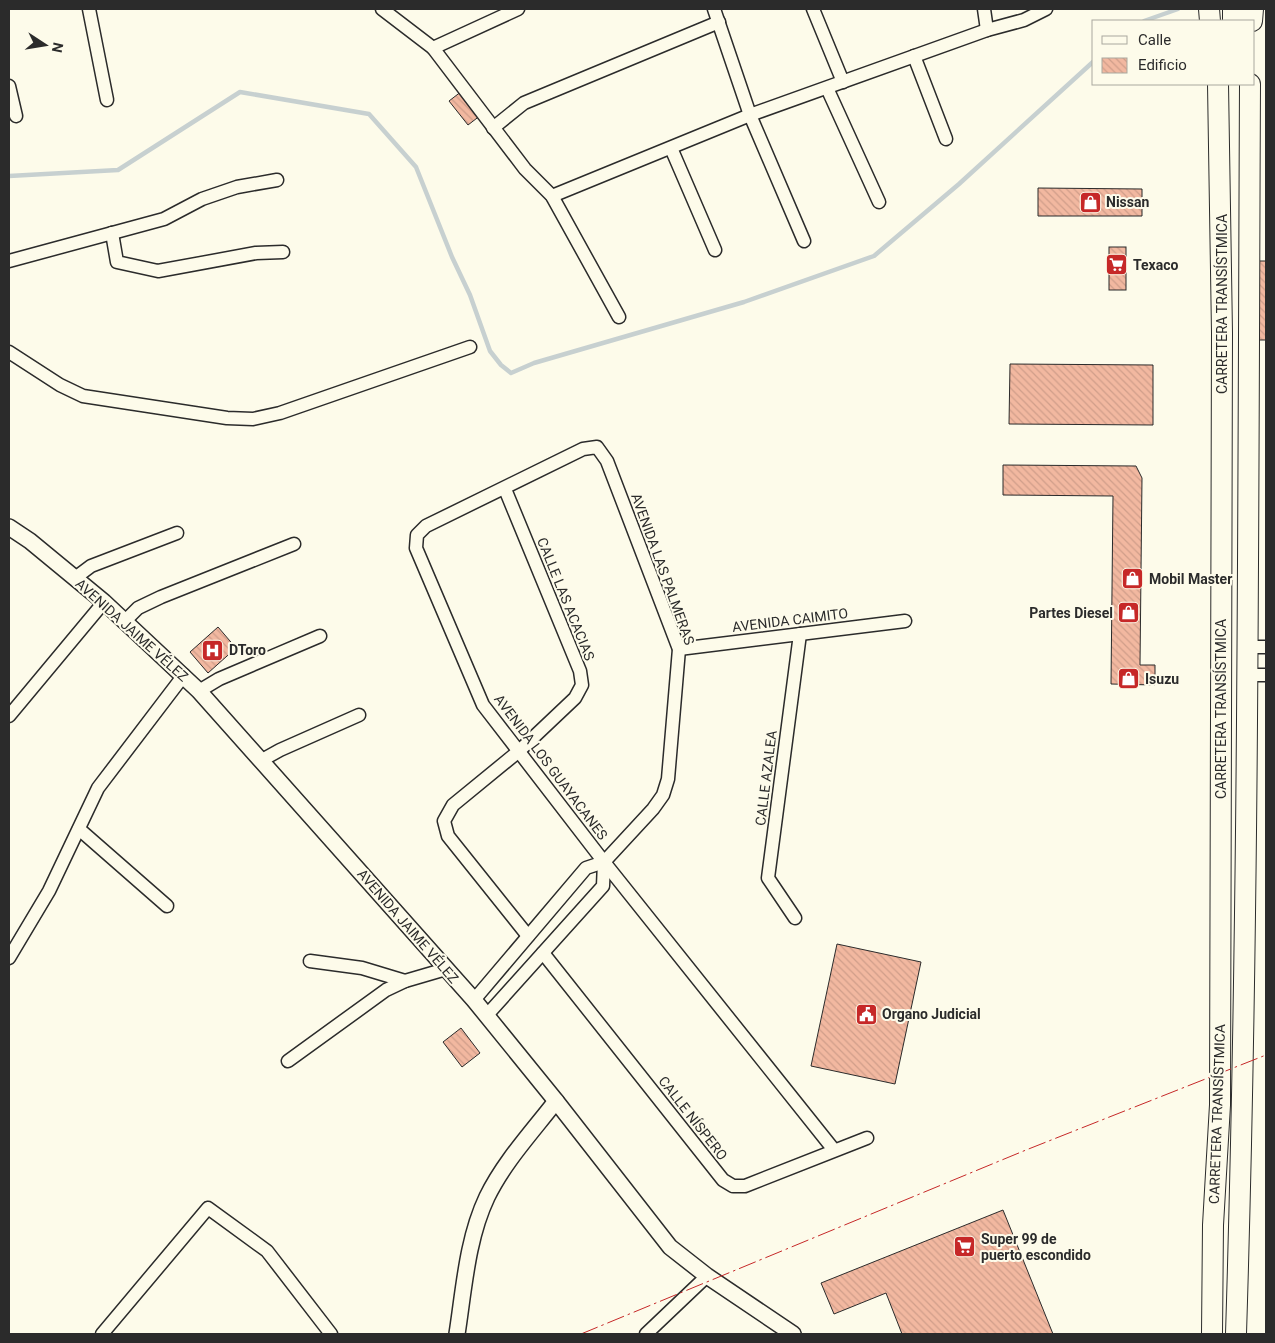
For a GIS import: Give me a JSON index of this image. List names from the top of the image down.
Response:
{
  "streets": {
    "main road": ["CARRETERA TRANSÍSTMICA"],
    "street": [
      "AVENIDA LAS PALMERAS",
      "CALLE LAS ACACIAS",
      "AVENIDA CAIMITO",
      "AVENIDA JAIME VÉLEZ",
      "AVENIDA LOS GUAYACANES",
      "CALLE AZALEA",
      "CALLE NÍSPERO"
    ]
  },
  "crossings": [
    ["AVENIDA LAS PALMERAS", "CALLE LAS ACACIAS"],
    ["AVENIDA LAS PALMERAS", "AVENIDA CAIMITO"],
    ["AVENIDA LAS PALMERAS", "AVENIDA JAIME VÉLEZ"],
    ["AVENIDA LAS PALMERAS", "AVENIDA LOS GUAYACANES"],
    ["CALLE LAS ACACIAS", "AVENIDA LOS GUAYACANES"],
    ["AVENIDA CAIMITO", "CALLE AZALEA"],
    ["AVENIDA LOS GUAYACANES", "CALLE NÍSPERO"]
  ],
  "places": {
    "shop": [
      "Nissan",
      "Mobil Master",
      "Partes Diesel",
      "Isuzu"
    ],
    "supermarket": ["Texaco", "Super 99 de puerto escondido"],
    "hospital": ["DToro"],
    "public building": ["Organo Judicial"]
  },
  "legend": ["Calle", "Edificio"],
  "north": "right"
}
